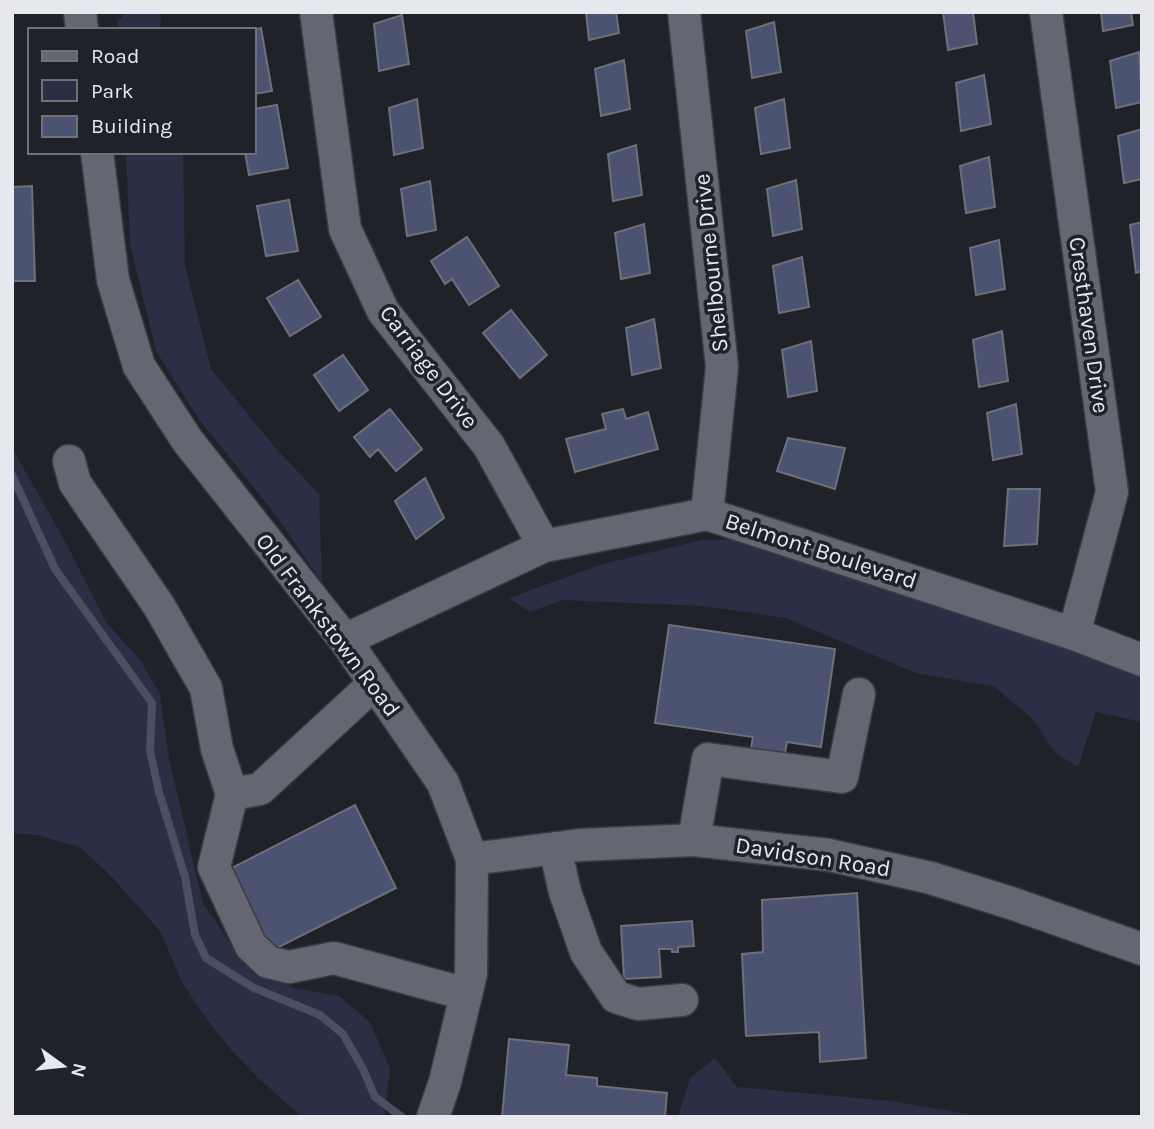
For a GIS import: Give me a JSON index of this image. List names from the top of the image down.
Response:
{
  "streets": {
    "street": [
      "Shelbourne Drive",
      "Cresthaven Drive",
      "Carriage Drive",
      "Belmont Boulevard",
      "Old Frankstown Road",
      "Davidson Road"
    ]
  },
  "crossings": [
    ["Shelbourne Drive", "Belmont Boulevard"],
    ["Cresthaven Drive", "Belmont Boulevard"],
    ["Carriage Drive", "Belmont Boulevard"],
    ["Belmont Boulevard", "Old Frankstown Road"],
    ["Old Frankstown Road", "Davidson Road"]
  ],
  "legend": ["Road", "Park", "Building"],
  "north": "right"
}
